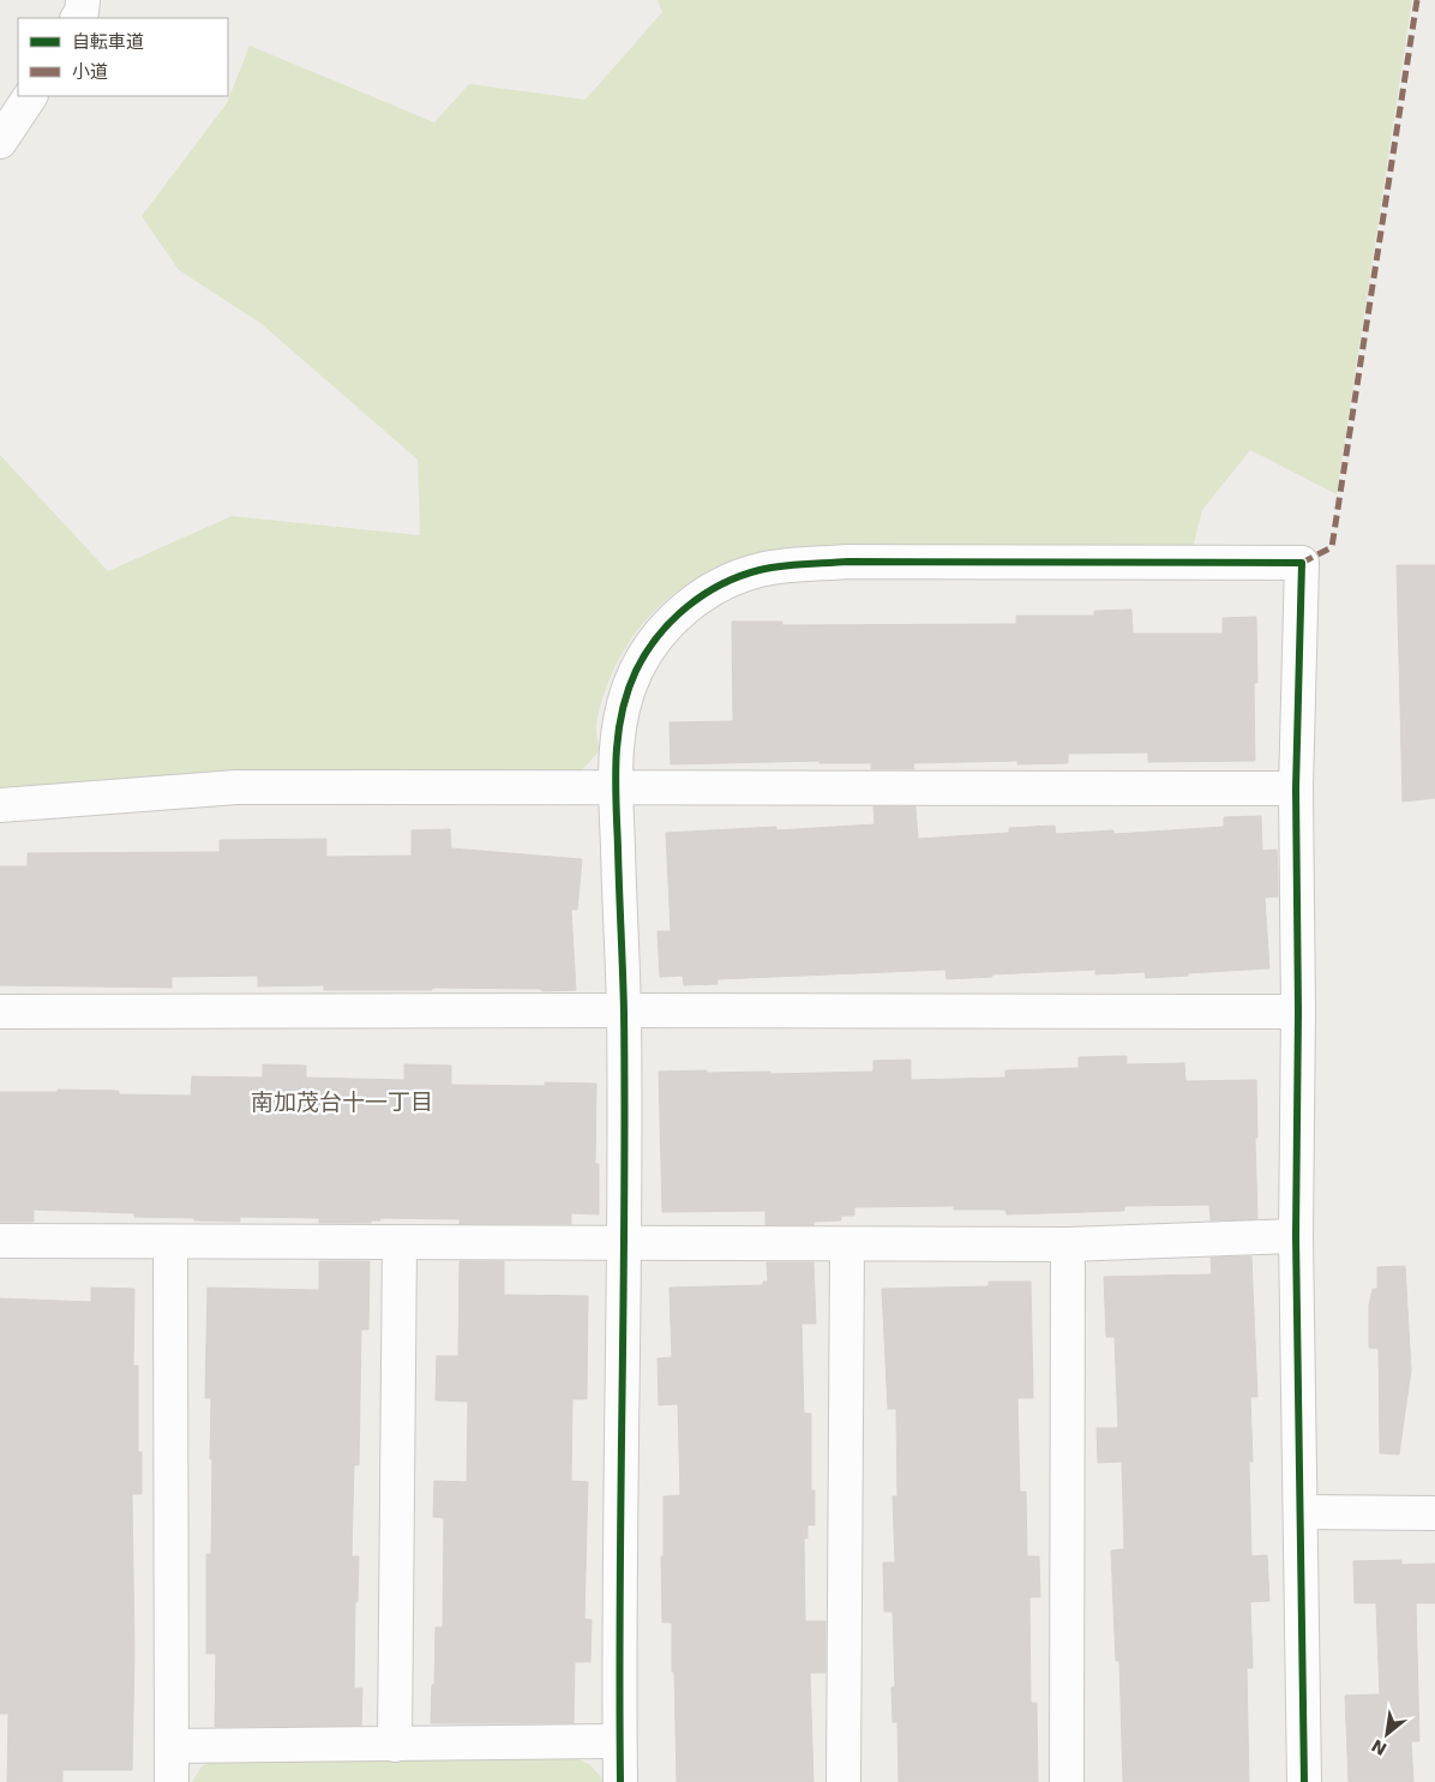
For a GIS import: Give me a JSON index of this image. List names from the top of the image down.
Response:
{
  "districts": ["南加茂台十一丁目"],
  "legend": ["自転車道", "小道"],
  "north": "bottom left"
}
